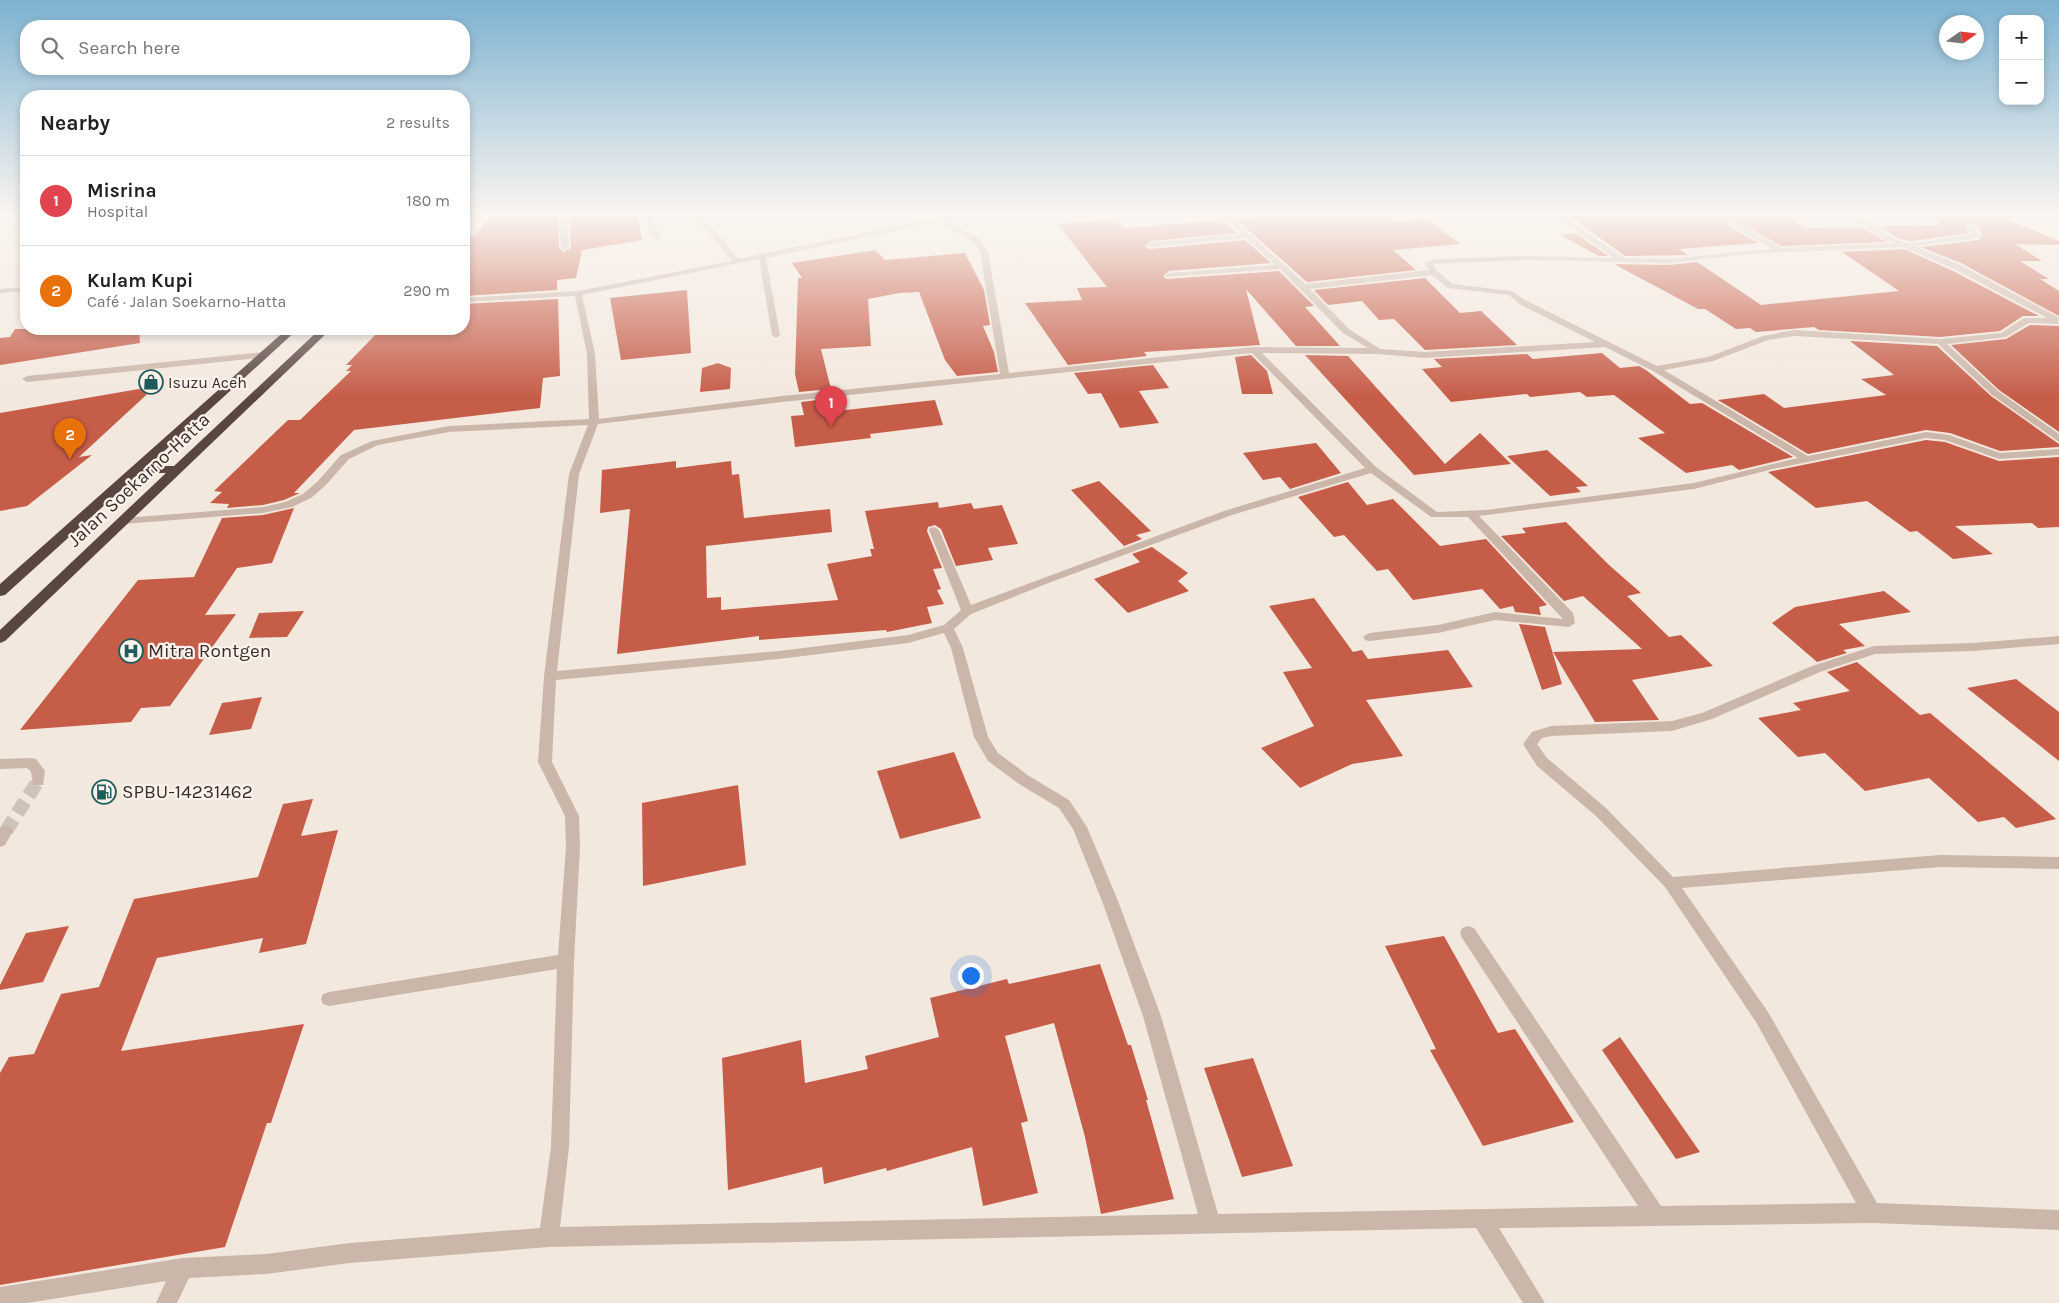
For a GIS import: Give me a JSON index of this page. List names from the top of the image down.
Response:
{
  "streets": {
    "highway": ["Jalan Soekarno-Hatta"]
  },
  "places": {
    "shop": ["Isuzu Aceh"],
    "hospital": ["Mitra Rontgen"],
    "fuel station": ["SPBU-14231462"]
  },
  "north": "right",
  "page": {
    "map_buttons": ["+", "−"],
    "search": "Search here",
    "heading": ["Nearby", "2 results"],
    "list": [
      {
        "mark": "1",
        "name": "Misrina",
        "note": "Hospital",
        "value": "180 m"
      },
      {
        "mark": "2",
        "name": "Kulam Kupi",
        "note": "Café · Jalan Soekarno-Hatta",
        "value": "290 m"
      }
    ],
    "pins": ["1", "2"]
  }
}
